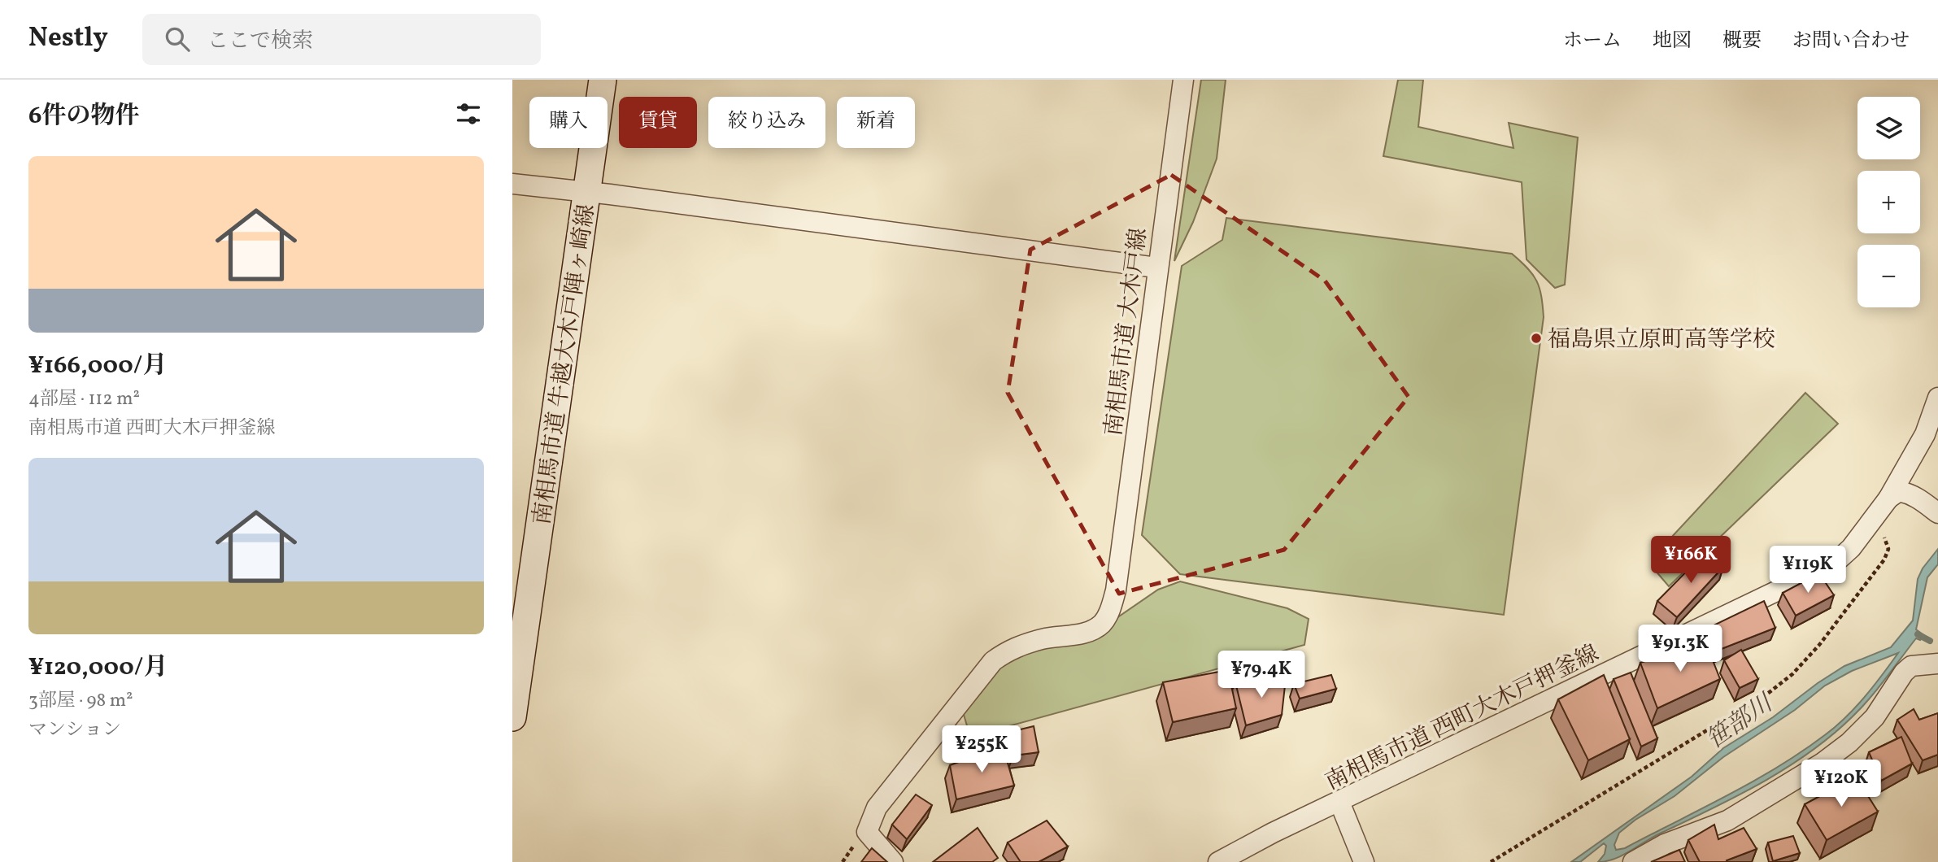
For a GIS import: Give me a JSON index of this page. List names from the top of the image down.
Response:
{
  "streets": {
    "street": ["南相馬市道 大木戸線", "南相馬市道 牛越大木戸陣ヶ崎線", "南相馬市道 西町大木戸押釜線"]
  },
  "water": ["笹部川"],
  "places": ["福島県立原町高等学校"],
  "page": {
    "header": "Nestly",
    "search": "ここで検索",
    "nav": [
      "ホーム",
      "地図",
      "概要",
      "お問い合わせ"
    ],
    "heading": "6件の物件",
    "map_buttons": ["+", "−"],
    "chip": [
      "購入",
      "賃貸",
      "絞り込み",
      "新着"
    ],
    "list": [
      {
        "name": "¥166,000/月",
        "note": "4部屋 · 112 m² · 南相馬市道 西町大木戸押釜線"
      },
      {
        "name": "¥120,000/月",
        "note": "3部屋 · 98 m² · マンション"
      }
    ],
    "price": [
      "¥166K",
      "¥119K",
      "¥91.3K",
      "¥79.4K",
      "¥255K",
      "¥120K"
    ]
  }
}
